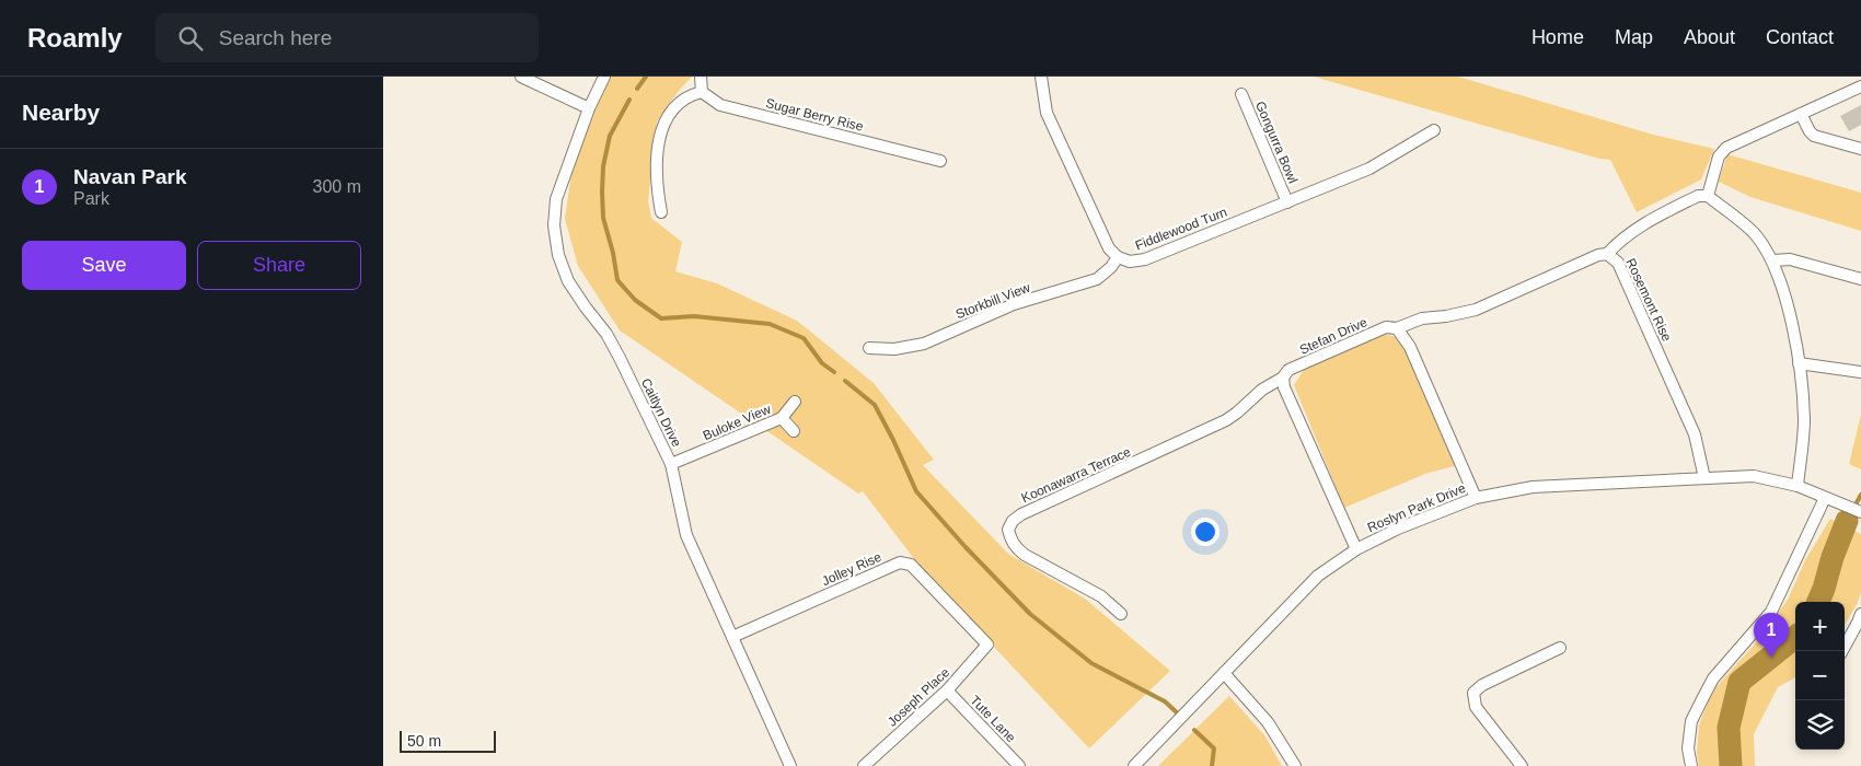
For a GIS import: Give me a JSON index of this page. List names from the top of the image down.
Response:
{
  "streets": {
    "street": [
      "Sugar Berry Rise",
      "Gongurra Bowl",
      "Fiddlewood Turn",
      "Rosemont Rise",
      "Storkbill View",
      "Stefan Drive",
      "Caitlyn Drive",
      "Buloke View",
      "Koonawarra Terrace",
      "Roslyn Park Drive",
      "Jolley Rise",
      "Joseph Place",
      "Tute Lane"
    ]
  },
  "crossings": [
    ["Gongurra Bowl", "Fiddlewood Turn"],
    ["Fiddlewood Turn", "Storkbill View"],
    ["Rosemont Rise", "Stefan Drive"],
    ["Rosemont Rise", "Roslyn Park Drive"],
    ["Stefan Drive", "Koonawarra Terrace"],
    ["Caitlyn Drive", "Buloke View"],
    ["Caitlyn Drive", "Jolley Rise"],
    ["Jolley Rise", "Joseph Place"],
    ["Joseph Place", "Tute Lane"]
  ],
  "scale_bar": "50 m",
  "page": {
    "header": "Roamly",
    "search": "Search here",
    "nav": [
      "Home",
      "Map",
      "About",
      "Contact"
    ],
    "heading": "Nearby",
    "list": [
      {
        "mark": "1",
        "name": "Navan Park",
        "note": "Park",
        "value": "300 m"
      }
    ],
    "buttons": ["Save", "Share"],
    "map_buttons": ["+", "−"],
    "pins": "1",
    "scale": "50 m"
  }
}
